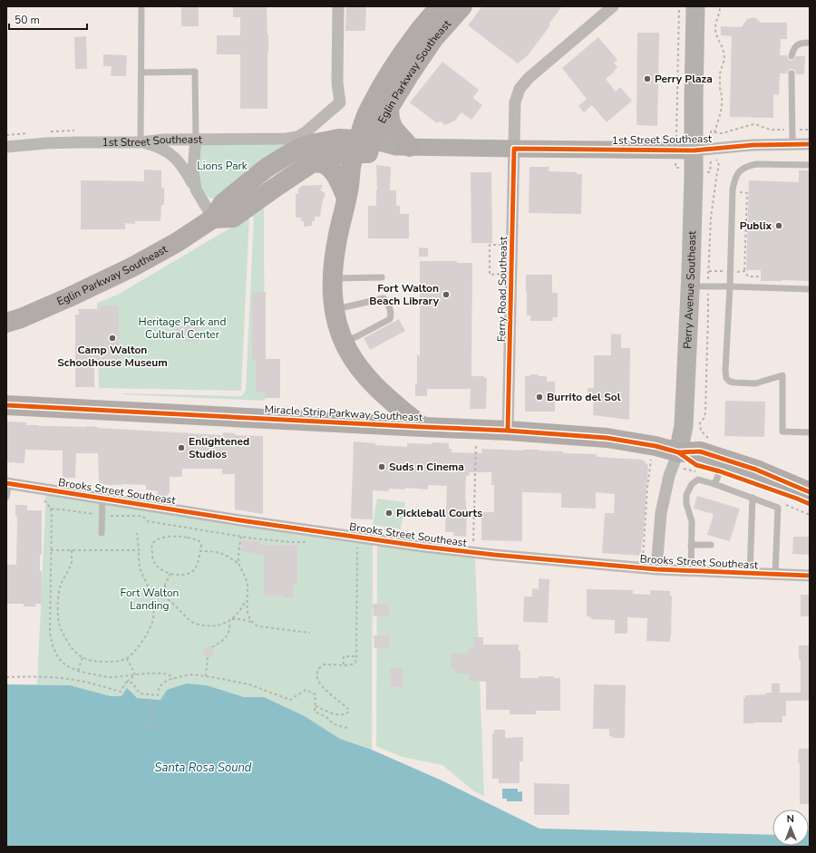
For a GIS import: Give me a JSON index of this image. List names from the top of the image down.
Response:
{
  "streets": {
    "highway": ["Eglin Parkway Southeast", "Miracle Strip Parkway Southeast"],
    "main road": ["Perry Avenue Southeast"],
    "street": ["1st Street Southeast", "Ferry Road Southeast", "Brooks Street Southeast"]
  },
  "crossings": [
    ["Eglin Parkway Southeast", "1st Street Southeast"],
    ["Eglin Parkway Southeast", "Miracle Strip Parkway Southeast"],
    ["1st Street Southeast", "Ferry Road Southeast"],
    ["1st Street Southeast", "Perry Avenue Southeast"],
    ["Ferry Road Southeast", "Miracle Strip Parkway Southeast"],
    ["Perry Avenue Southeast", "Miracle Strip Parkway Southeast"],
    ["Perry Avenue Southeast", "Brooks Street Southeast"]
  ],
  "water": ["Santa Rosa Sound"],
  "parks": ["Lions Park", "Heritage Park and Cultural Center", "Fort Walton Landing"],
  "places": [
    "Perry Plaza",
    "Publix",
    "Fort Walton Beach Library",
    "Camp Walton Schoolhouse Museum",
    "Burrito del Sol",
    "Enlightened Studios",
    "Suds n Cinema",
    "Pickleball Courts"
  ],
  "scale_bar": "50 m",
  "north": "top"
}
